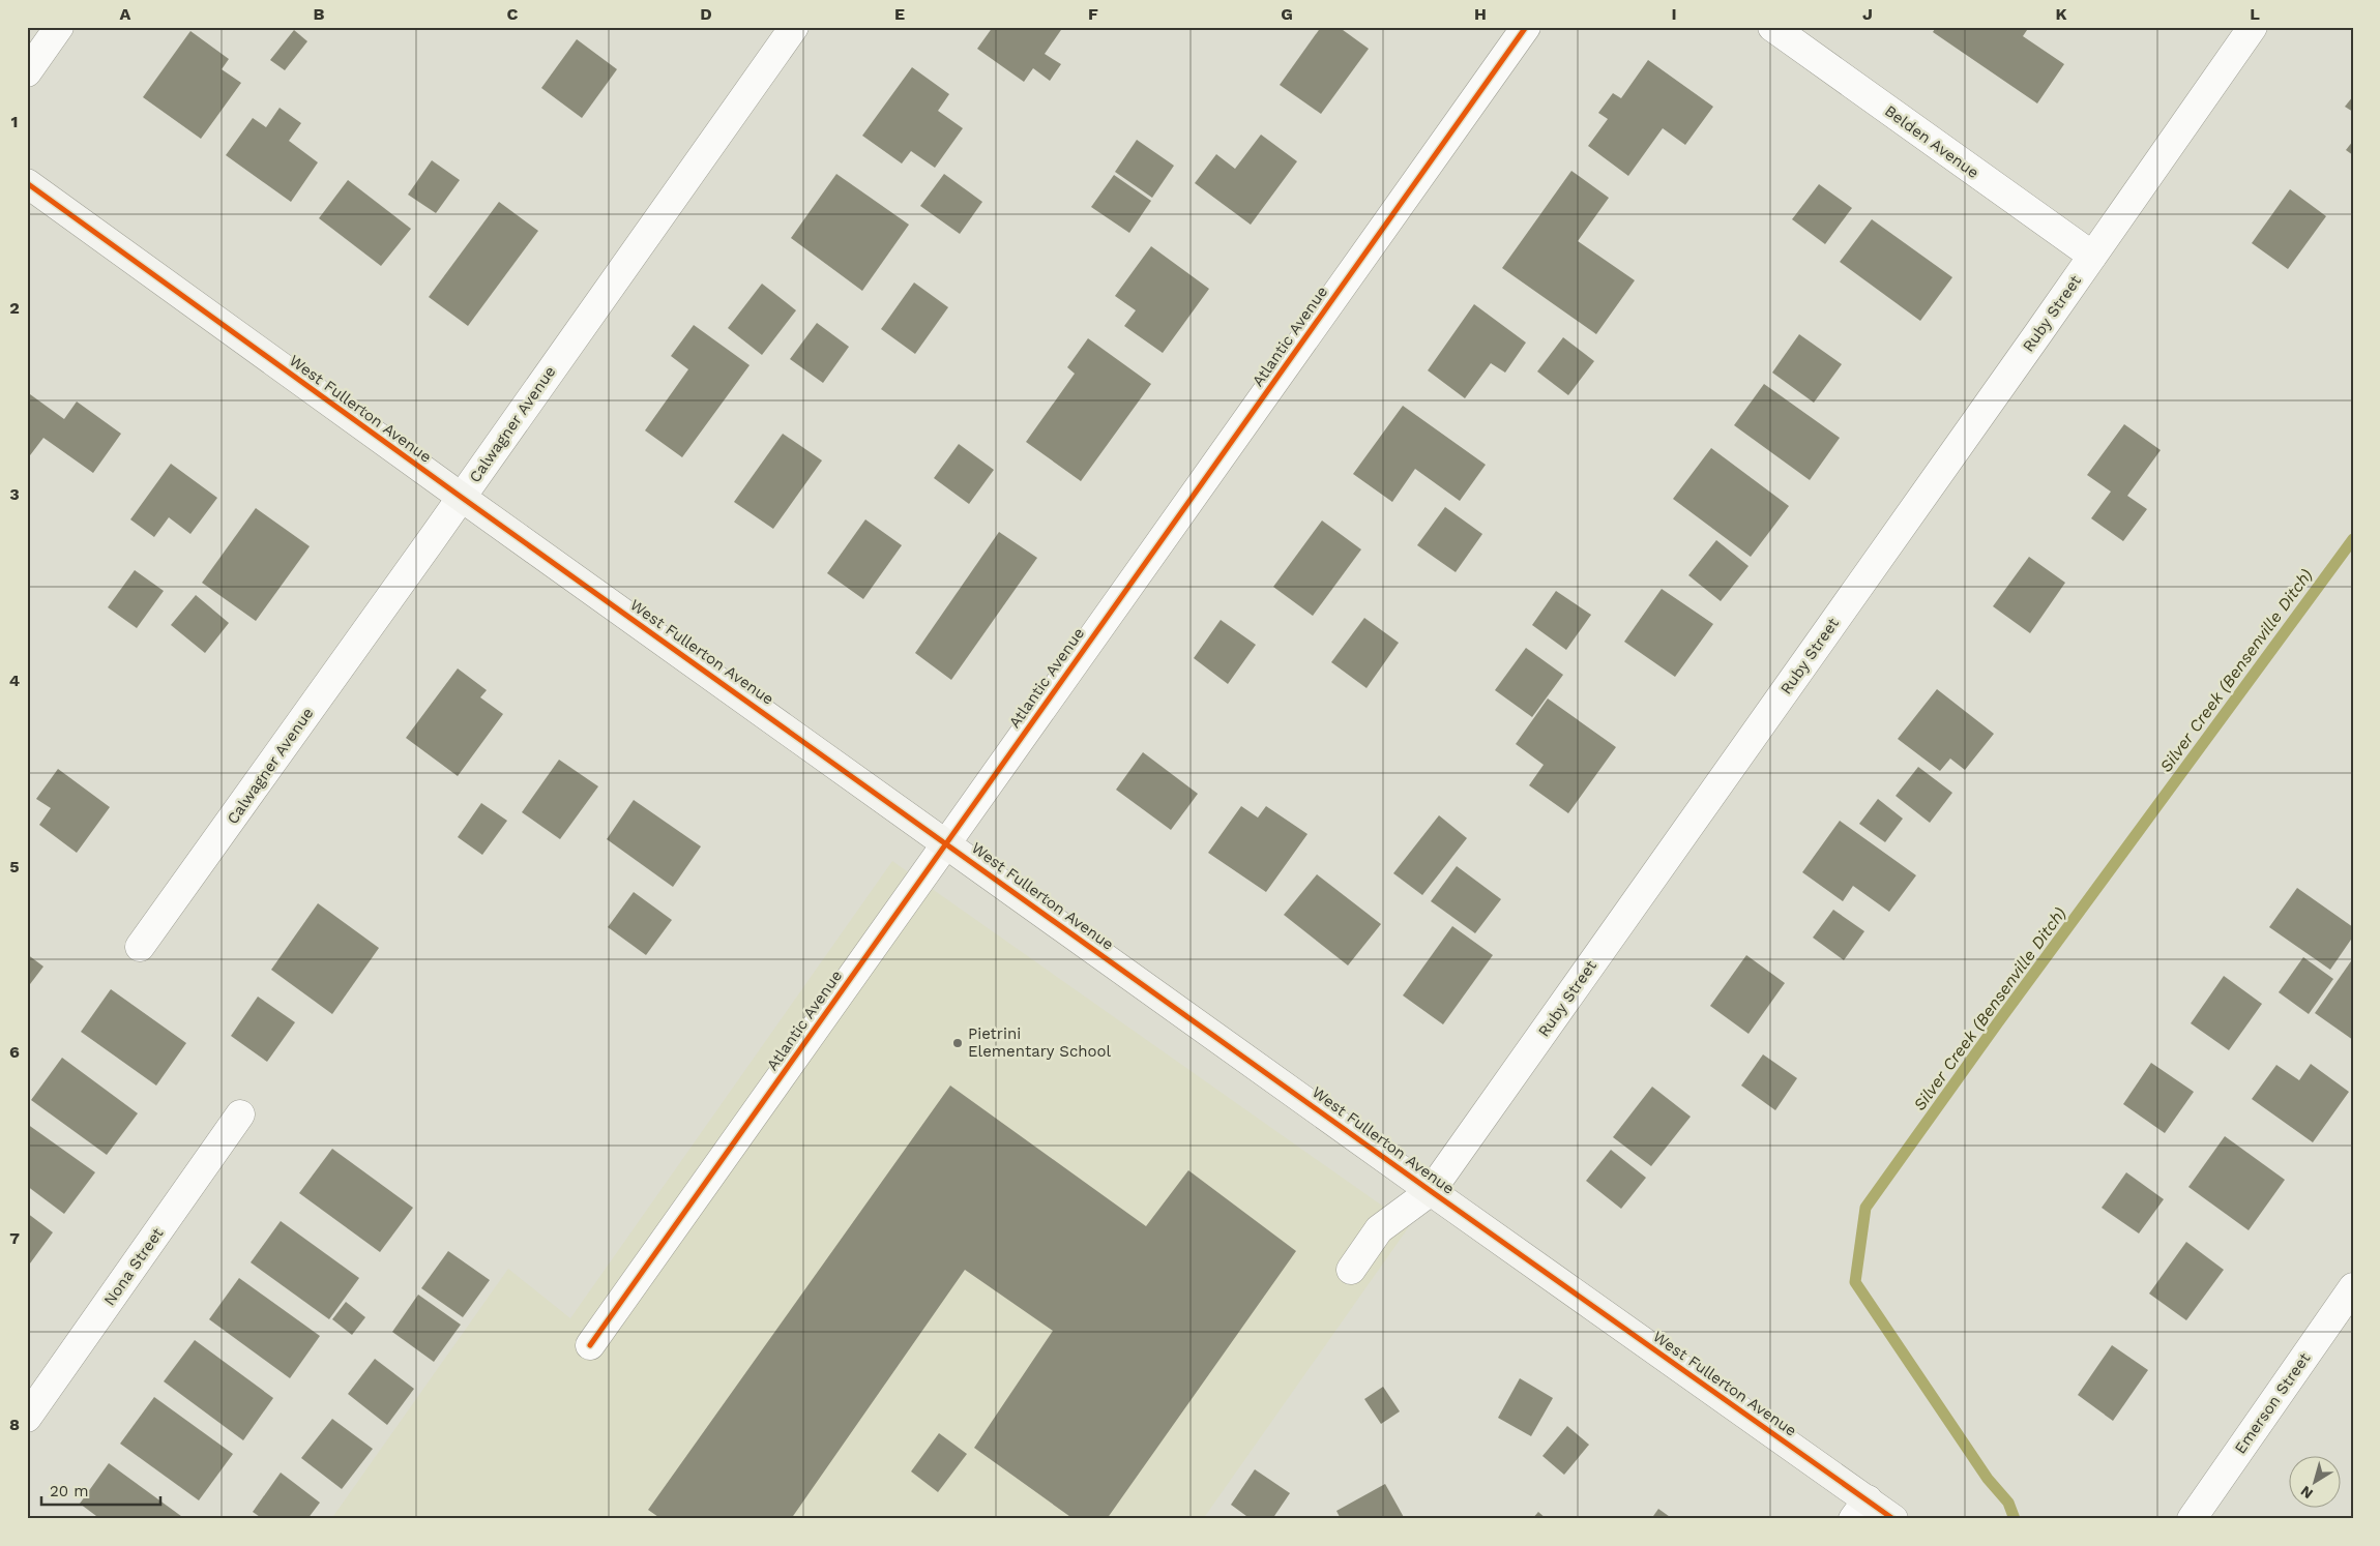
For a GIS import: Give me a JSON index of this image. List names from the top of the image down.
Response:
{
  "streets": {
    "street": [
      "Belden Avenue",
      "Ruby Street",
      "Atlantic Avenue",
      "West Fullerton Avenue",
      "Calwagner Avenue",
      "Nona Street",
      "Emerson Street"
    ]
  },
  "crossings": [
    ["Belden Avenue", "Ruby Street"],
    ["Ruby Street", "West Fullerton Avenue"],
    ["Atlantic Avenue", "West Fullerton Avenue"],
    ["West Fullerton Avenue", "Calwagner Avenue"]
  ],
  "water": ["Silver Creek (Bensenville Ditch)"],
  "places": ["Pietrini Elementary School"],
  "scale_bar": "20 m",
  "north": "bottom left",
  "grid": {
    "columns": [
      "A",
      "B",
      "C",
      "D",
      "E",
      "F",
      "G",
      "H",
      "I",
      "J",
      "K",
      "L"
    ],
    "rows": [
      "1",
      "2",
      "3",
      "4",
      "5",
      "6",
      "7",
      "8"
    ]
  }
}
